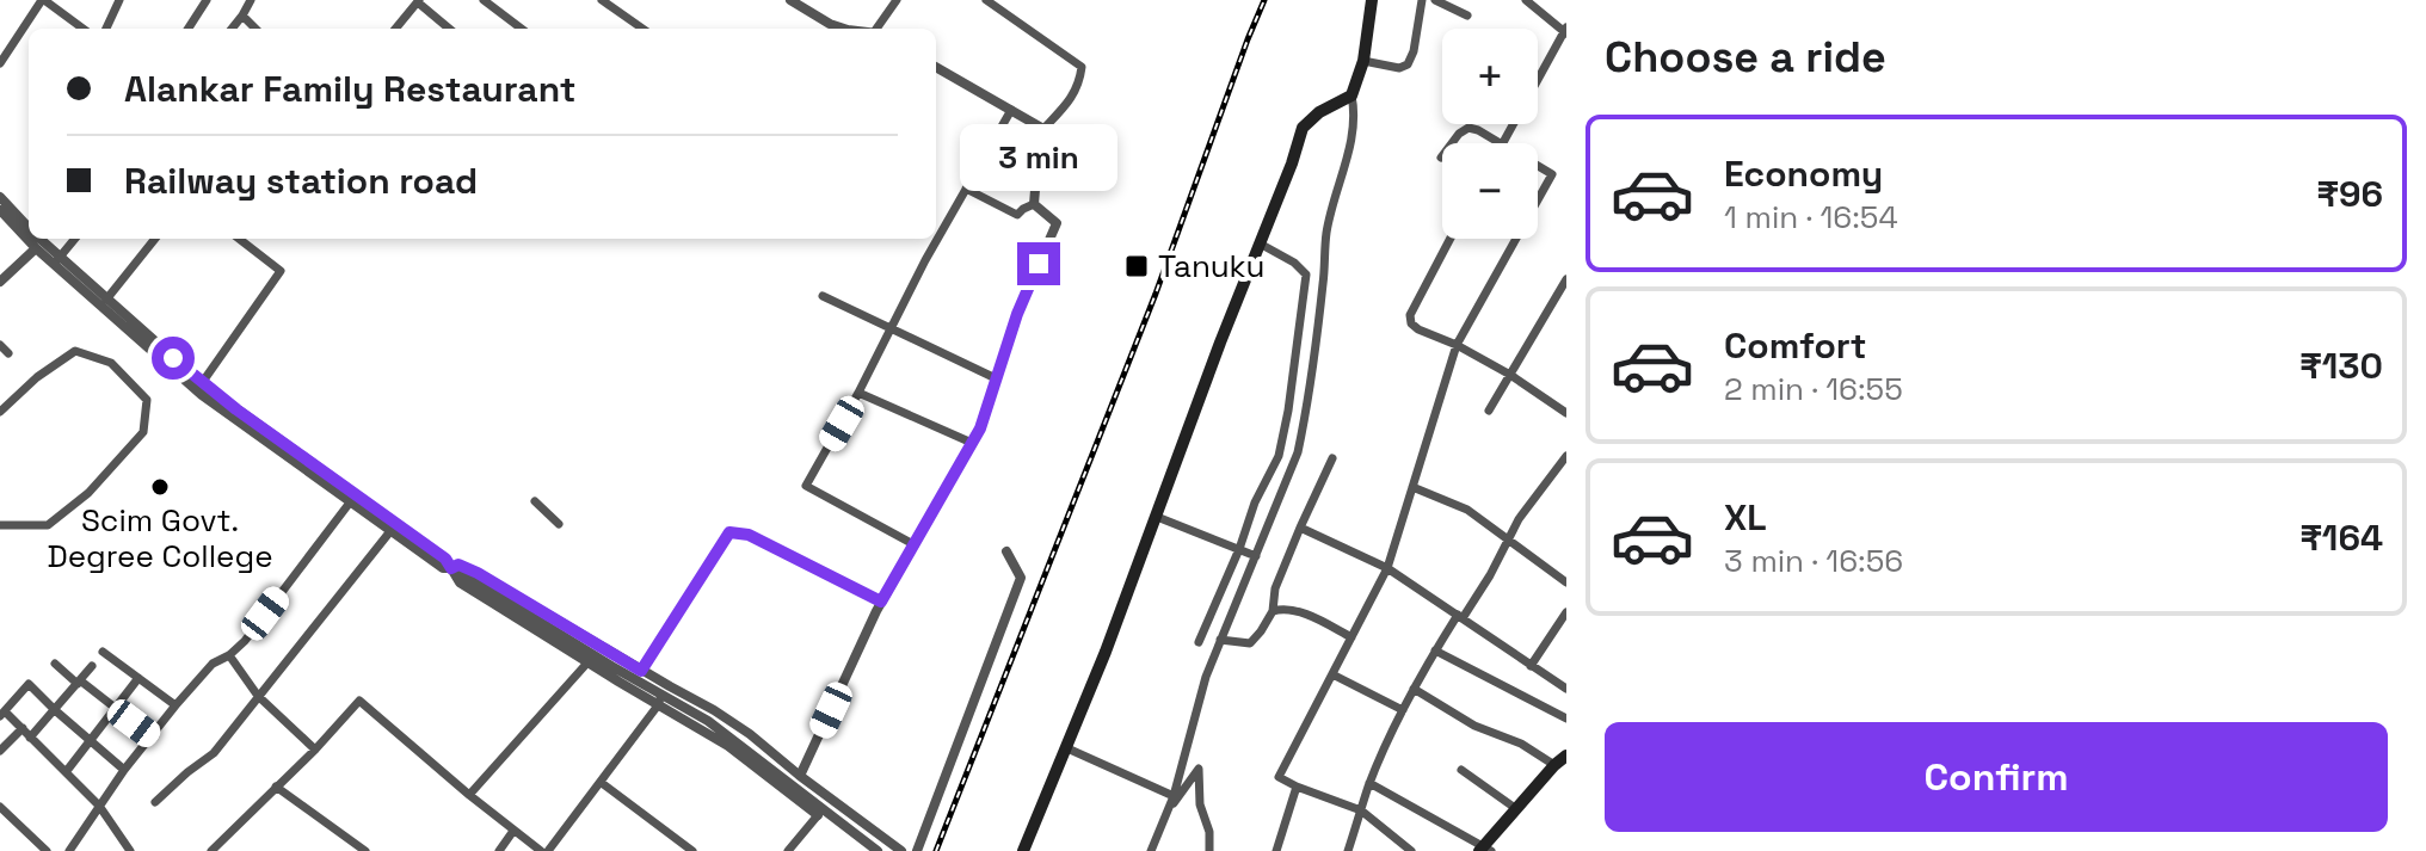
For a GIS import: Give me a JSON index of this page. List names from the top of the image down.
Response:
{
  "places": {
    "transit": ["Tanuku"],
    "other": ["Scim Govt. Degree College"]
  },
  "page": {
    "heading": "Choose a ride",
    "map_buttons": ["+", "−"],
    "banner": ["Alankar Family Restaurant", "Railway station road"],
    "list": [
      {
        "name": "Economy",
        "note": "1 min · 16:54",
        "value": "₹96"
      },
      {
        "name": "Comfort",
        "note": "2 min · 16:55",
        "value": "₹130"
      },
      {
        "name": "XL",
        "note": "3 min · 16:56",
        "value": "₹164"
      }
    ],
    "bubble": "3 min",
    "buttons": "Confirm"
  }
}
